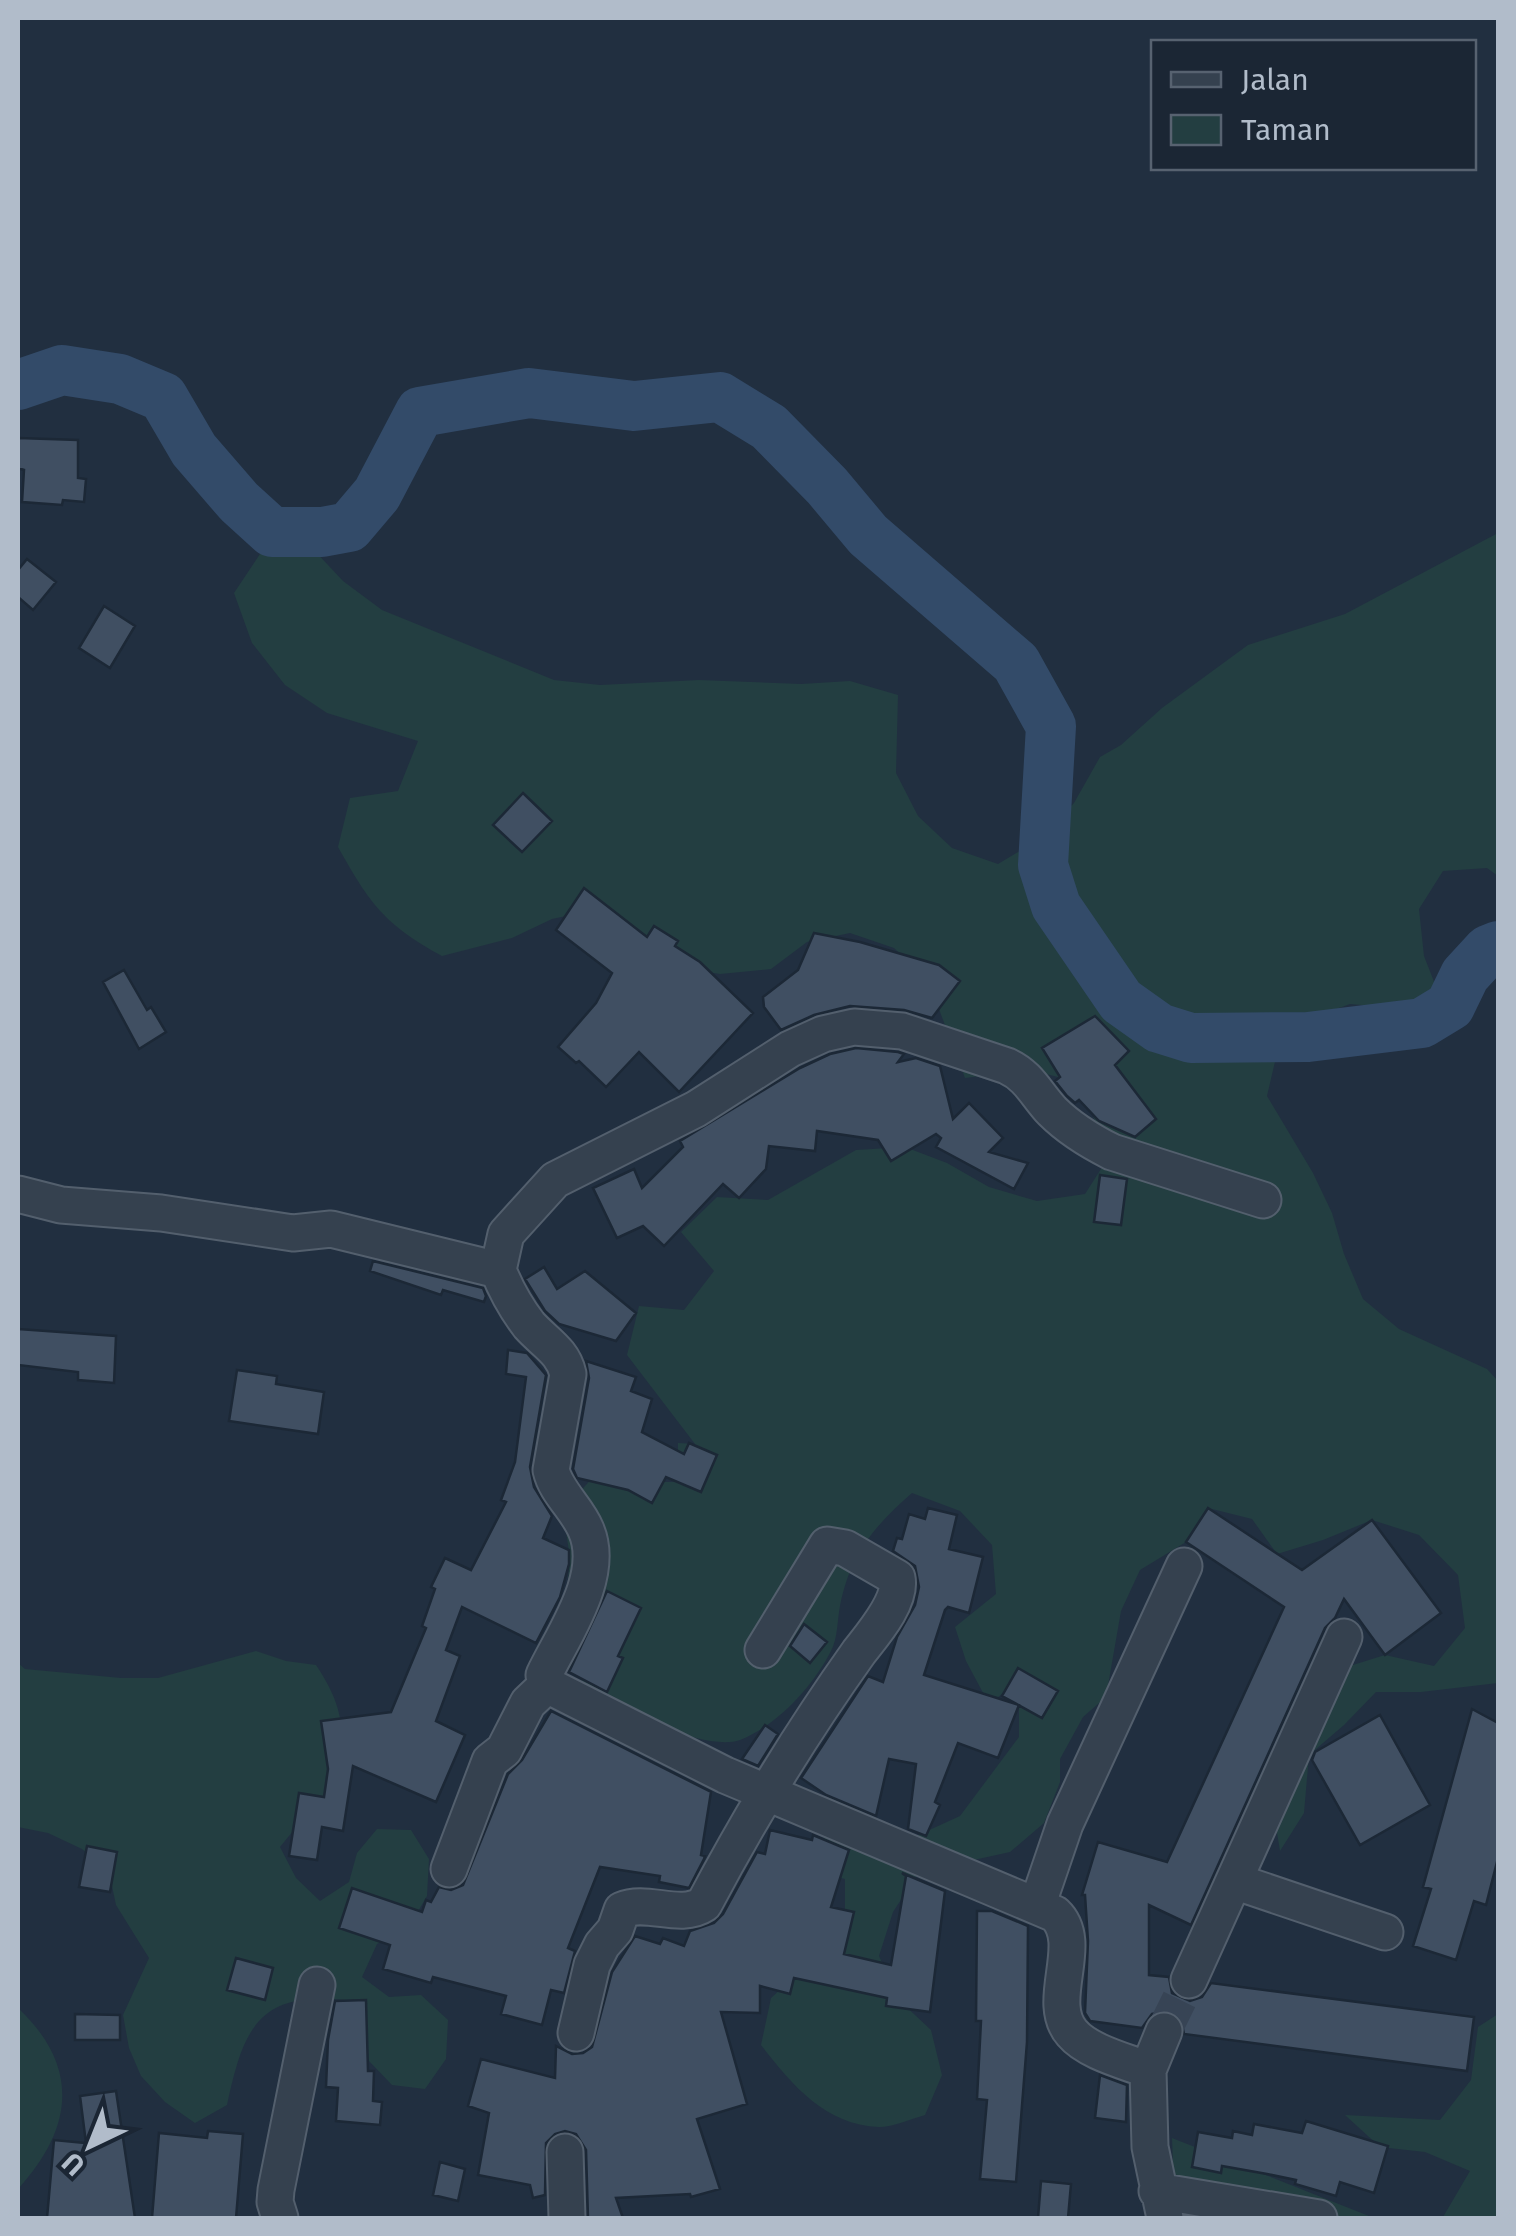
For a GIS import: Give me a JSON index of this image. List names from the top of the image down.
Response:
{
  "legend": ["Jalan", "Taman"],
  "north": "bottom left"
}
